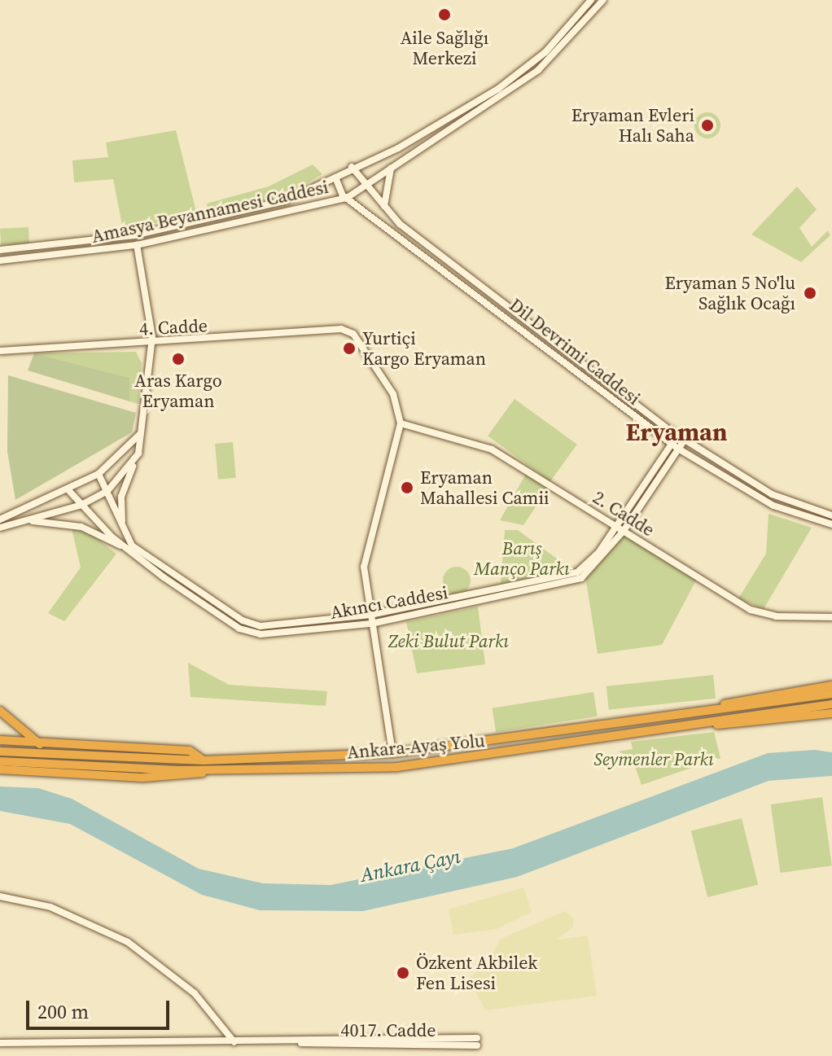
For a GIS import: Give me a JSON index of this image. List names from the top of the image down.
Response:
{
  "streets": {
    "highway": ["Ankara-Ayaş Yolu"],
    "street": [
      "Amasya Beyannamesi Caddesi",
      "4. Cadde",
      "Dil Devrimi Caddesi",
      "2. Cadde",
      "Akıncı Caddesi",
      "4017. Cadde"
    ]
  },
  "crossings": [
    ["Amasya Beyannamesi Caddesi", "Dil Devrimi Caddesi"],
    ["4. Cadde", "2. Cadde"],
    ["Dil Devrimi Caddesi", "Akıncı Caddesi"],
    ["2. Cadde", "Akıncı Caddesi"]
  ],
  "districts": ["Eryaman"],
  "water": ["Ankara Çayı"],
  "parks": ["Barış Manço Parkı", "Zeki Bulut Parkı", "Seymenler Parkı"],
  "places": [
    "Aile Sağlığı Merkezi",
    "Eryaman Evleri Halı Saha",
    "Eryaman 5 No'lu Sağlık Ocağı",
    "Yurtiçi Kargo Eryaman",
    "Aras Kargo Eryaman",
    "Eryaman Mahallesi Camii",
    "Özkent Akbilek Fen Lisesi"
  ],
  "scale_bar": "200 m"
}
